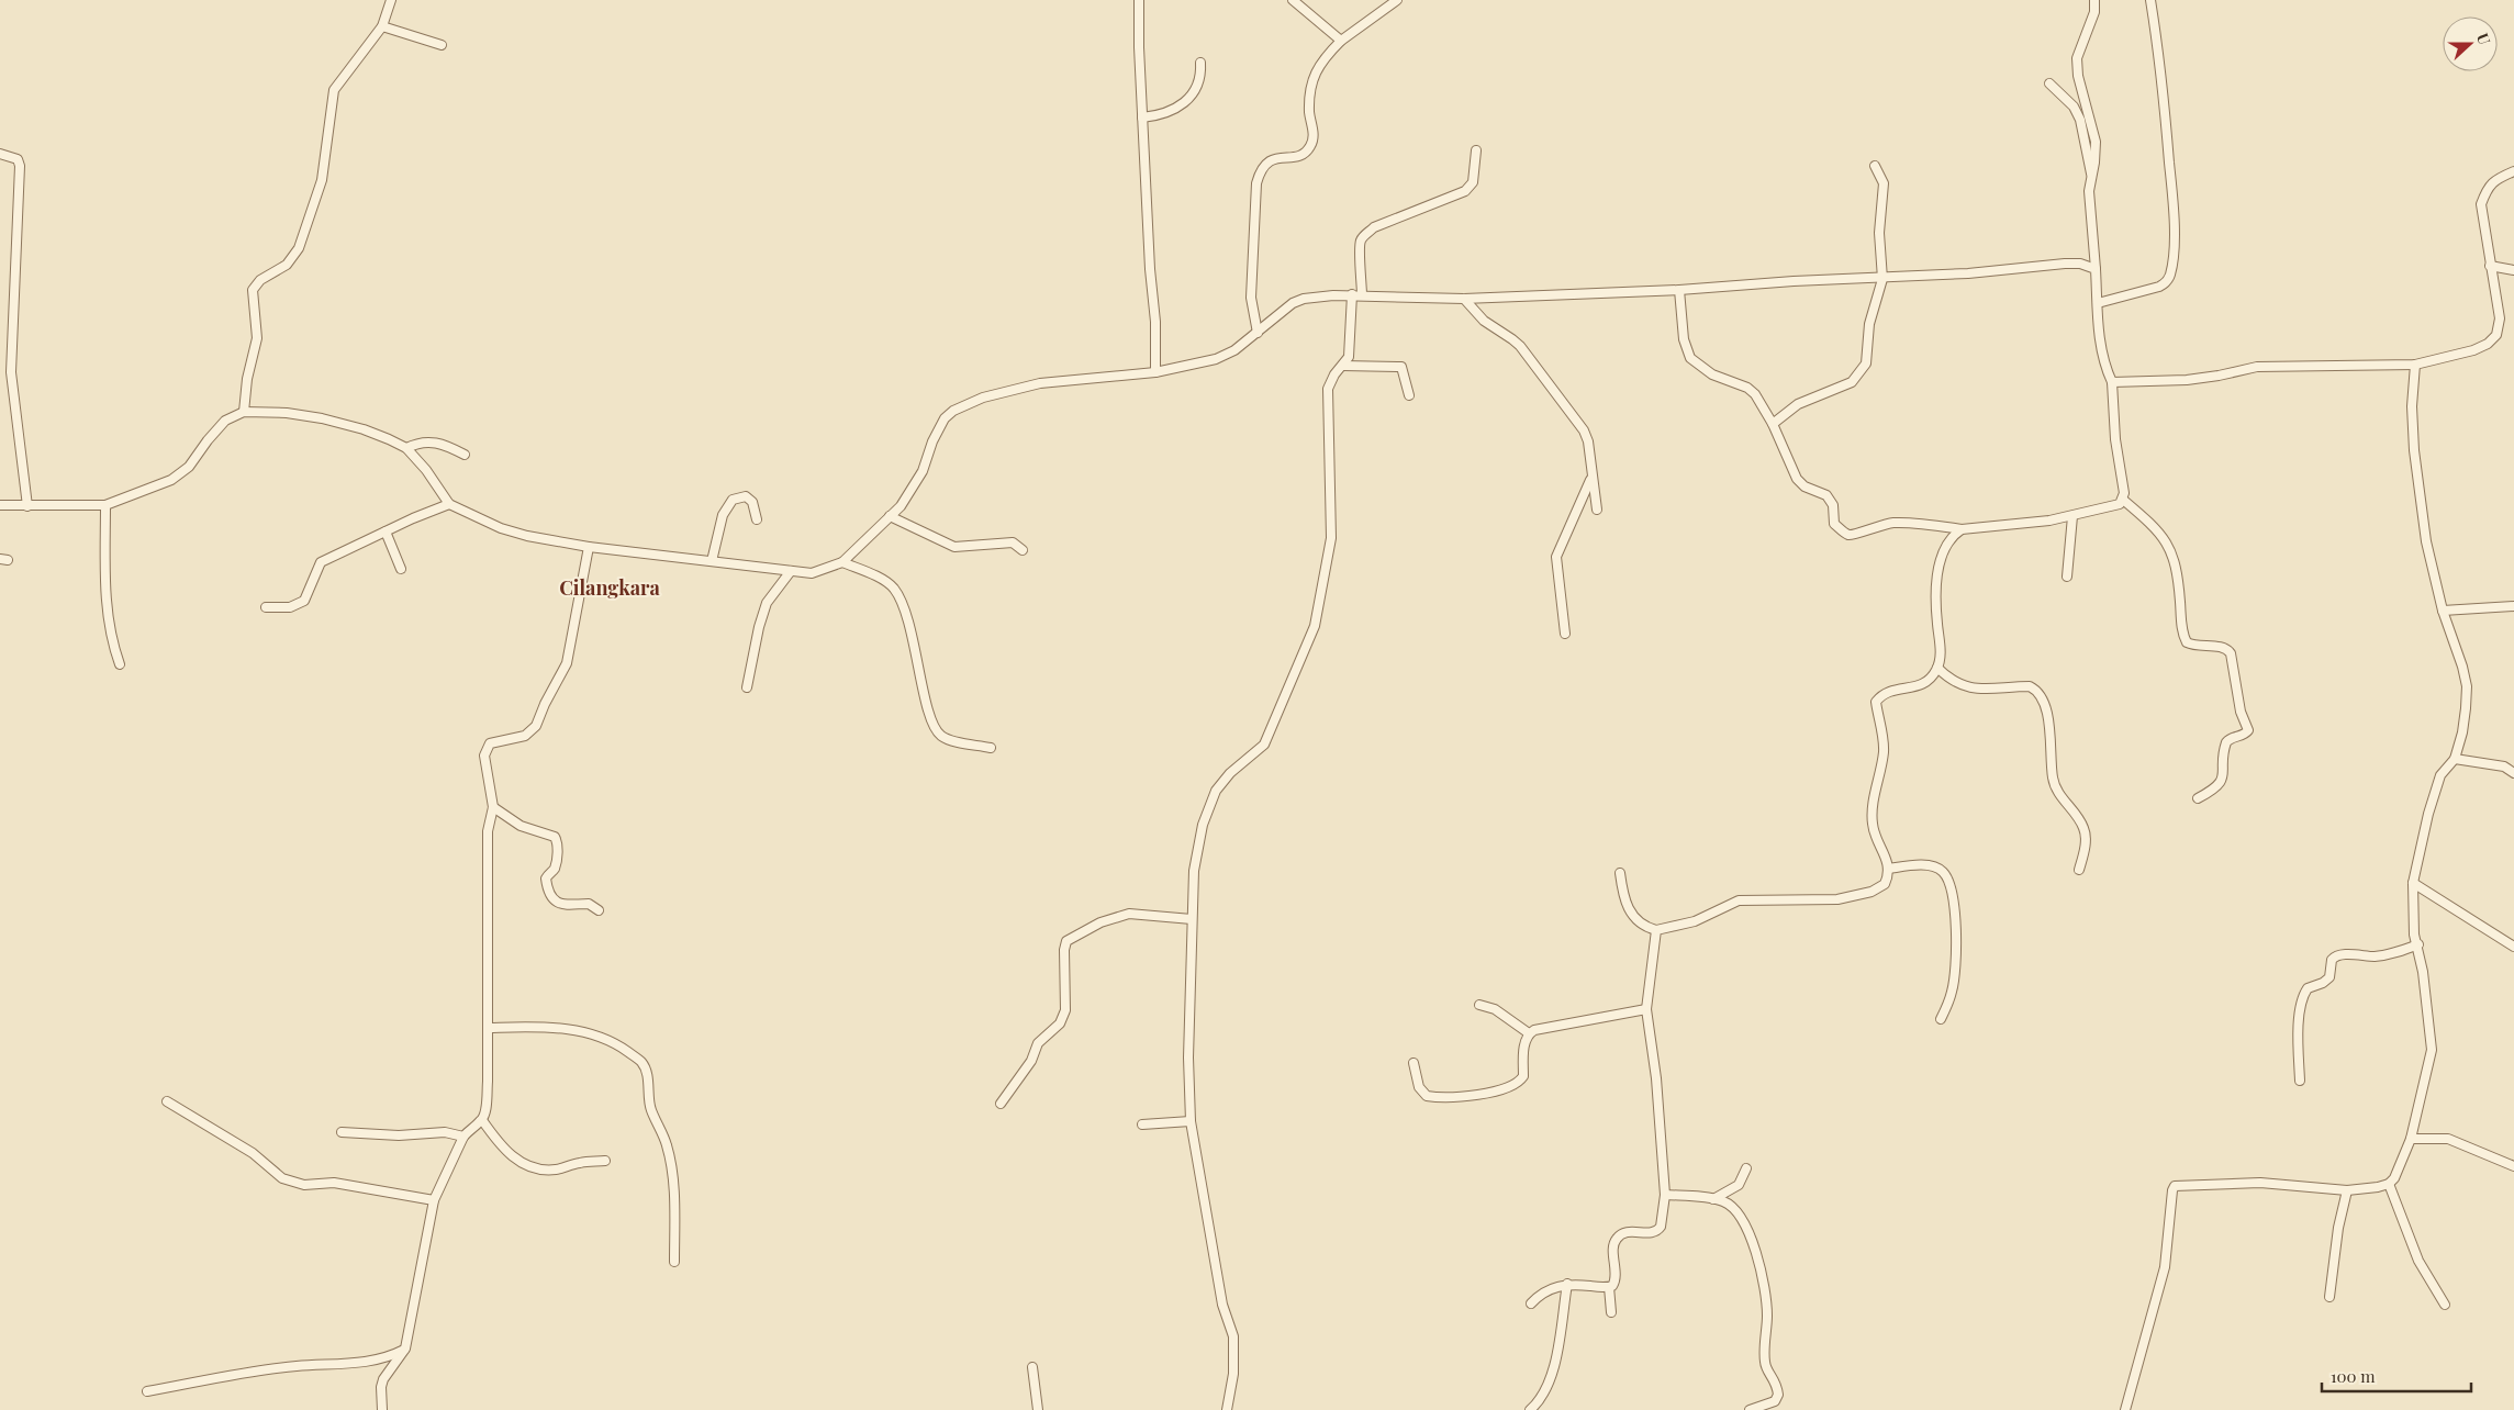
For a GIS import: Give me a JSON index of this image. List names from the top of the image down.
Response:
{
  "districts": ["Cilangkara"],
  "scale_bar": "100 m",
  "north": "right"
}
